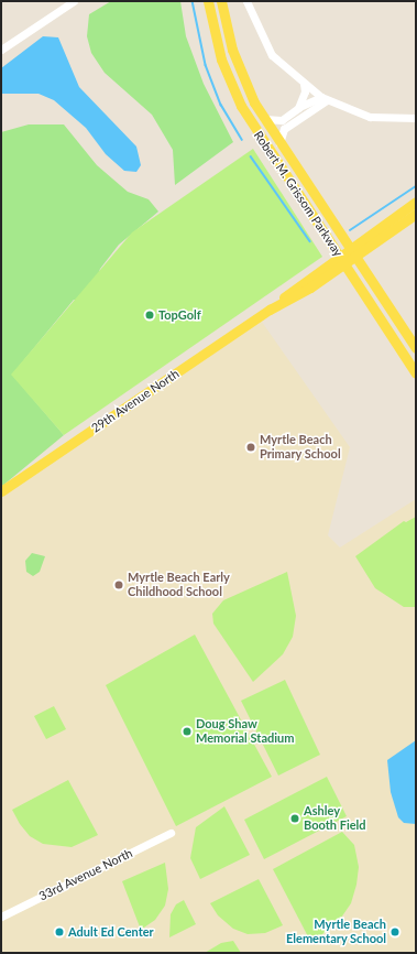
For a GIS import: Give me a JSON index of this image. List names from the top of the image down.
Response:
{
  "streets": {
    "main road": ["Robert M. Grissom Parkway", "29th Avenue North"],
    "street": ["33rd Avenue North"]
  },
  "crossings": [
    ["Robert M. Grissom Parkway", "29th Avenue North"]
  ],
  "places": [
    "TopGolf",
    "Myrtle Beach Primary School",
    "Myrtle Beach Early Childhood School",
    "Doug Shaw Memorial Stadium",
    "Ashley Booth Field",
    "Adult Ed Center",
    "Myrtle Beach Elementary School"
  ]
}
